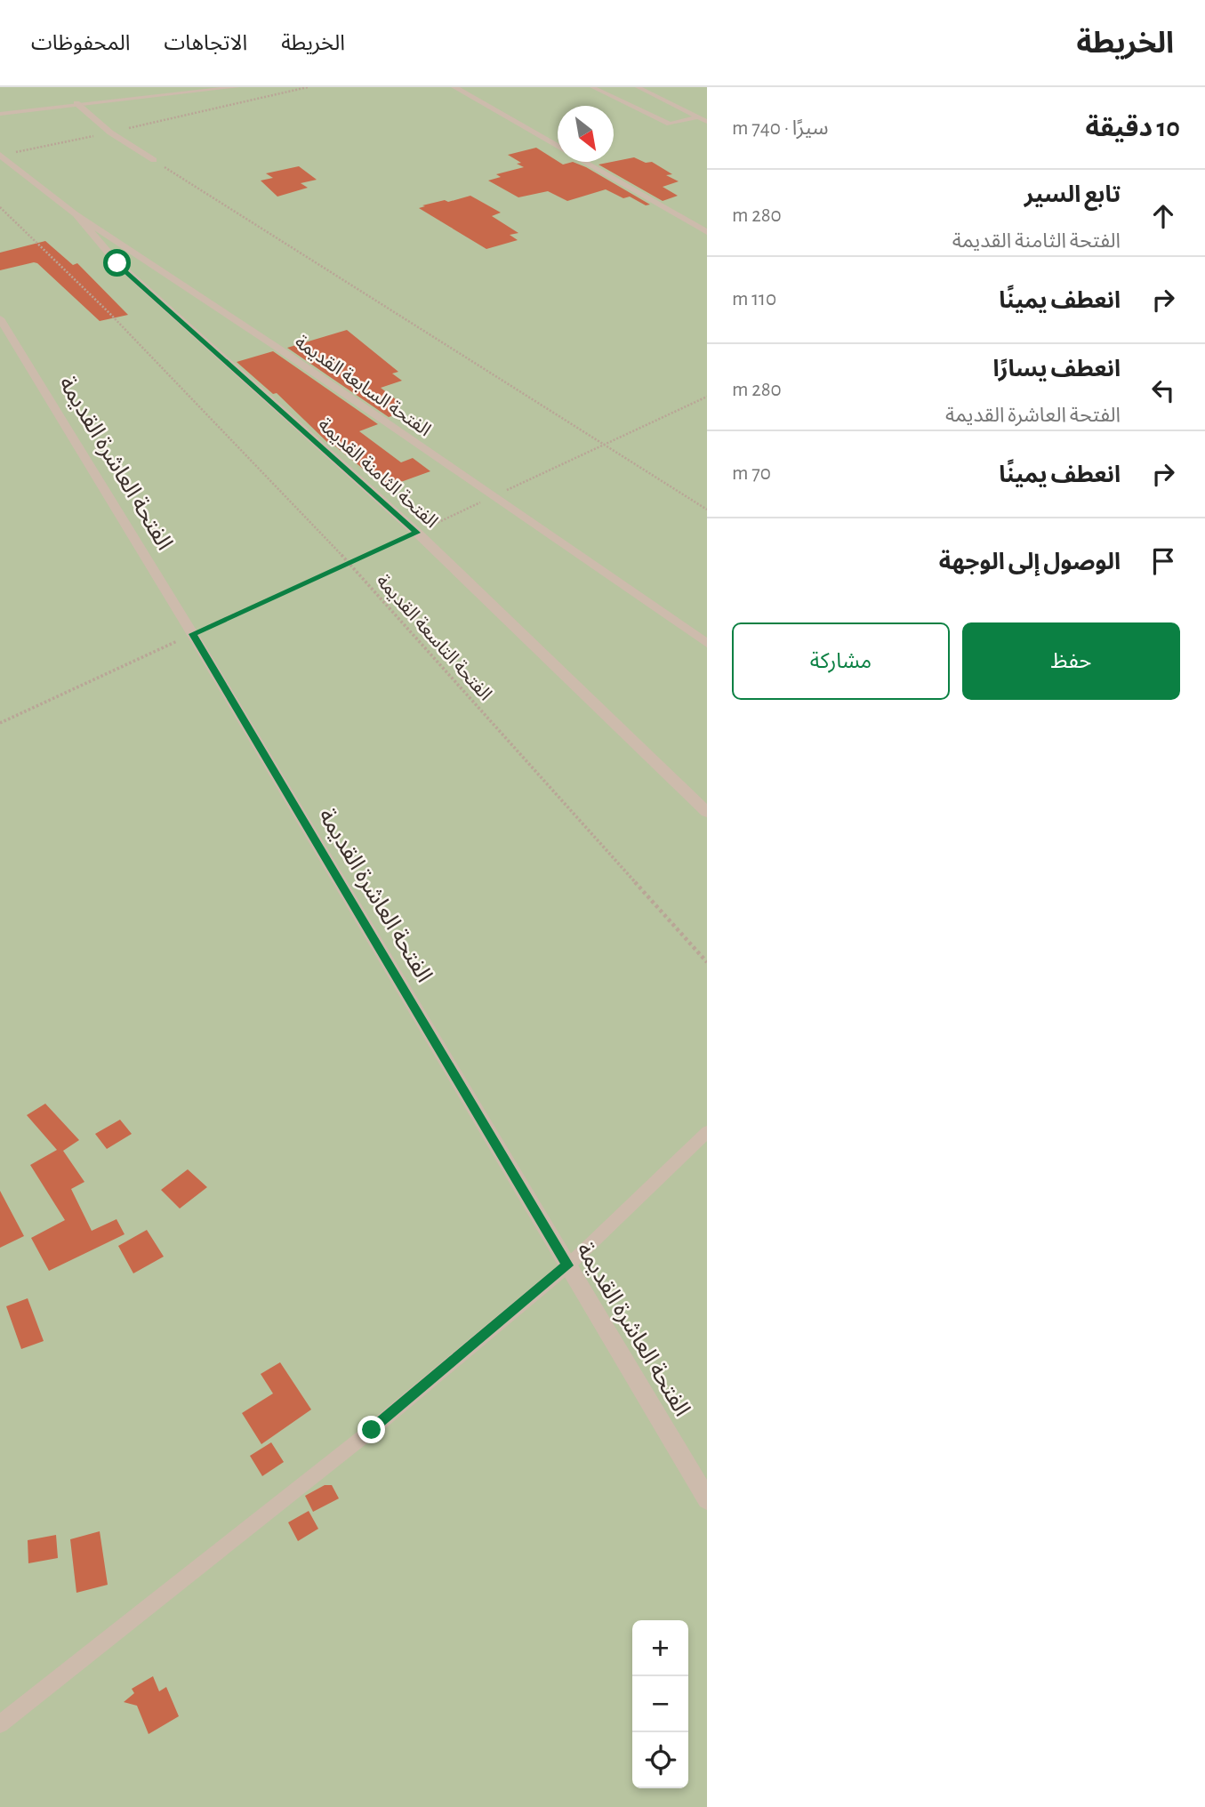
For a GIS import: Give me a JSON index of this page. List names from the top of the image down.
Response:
{
  "streets": {
    "street": ["الفتحة السابعة القديمة", "الفتحة العاشرة القديمة", "الفتحة الثامنة القديمة"],
    "path": ["الفتحة التاسعة القديمة"]
  },
  "crossings": [
    ["الفتحة السابعة القديمة", "الفتحة الثامنة القديمة"]
  ],
  "north": "bottom right",
  "page": {
    "header": "الخريطة",
    "nav": ["الخريطة", "الاتجاهات", "المحفوظات"],
    "heading": ["10 دقيقة", "سيرًا · 740 m"],
    "list": [
      ["تابع السير", "الفتحة الثامنة القديمة", "280 m"],
      ["انعطف يمينًا", "110 m"],
      ["انعطف يسارًا", "الفتحة العاشرة القديمة", "280 m"],
      ["انعطف يمينًا", "70 m"],
      "الوصول إلى الوجهة"
    ],
    "buttons": ["حفظ", "مشاركة"],
    "map_buttons": ["+", "−"]
  }
}
